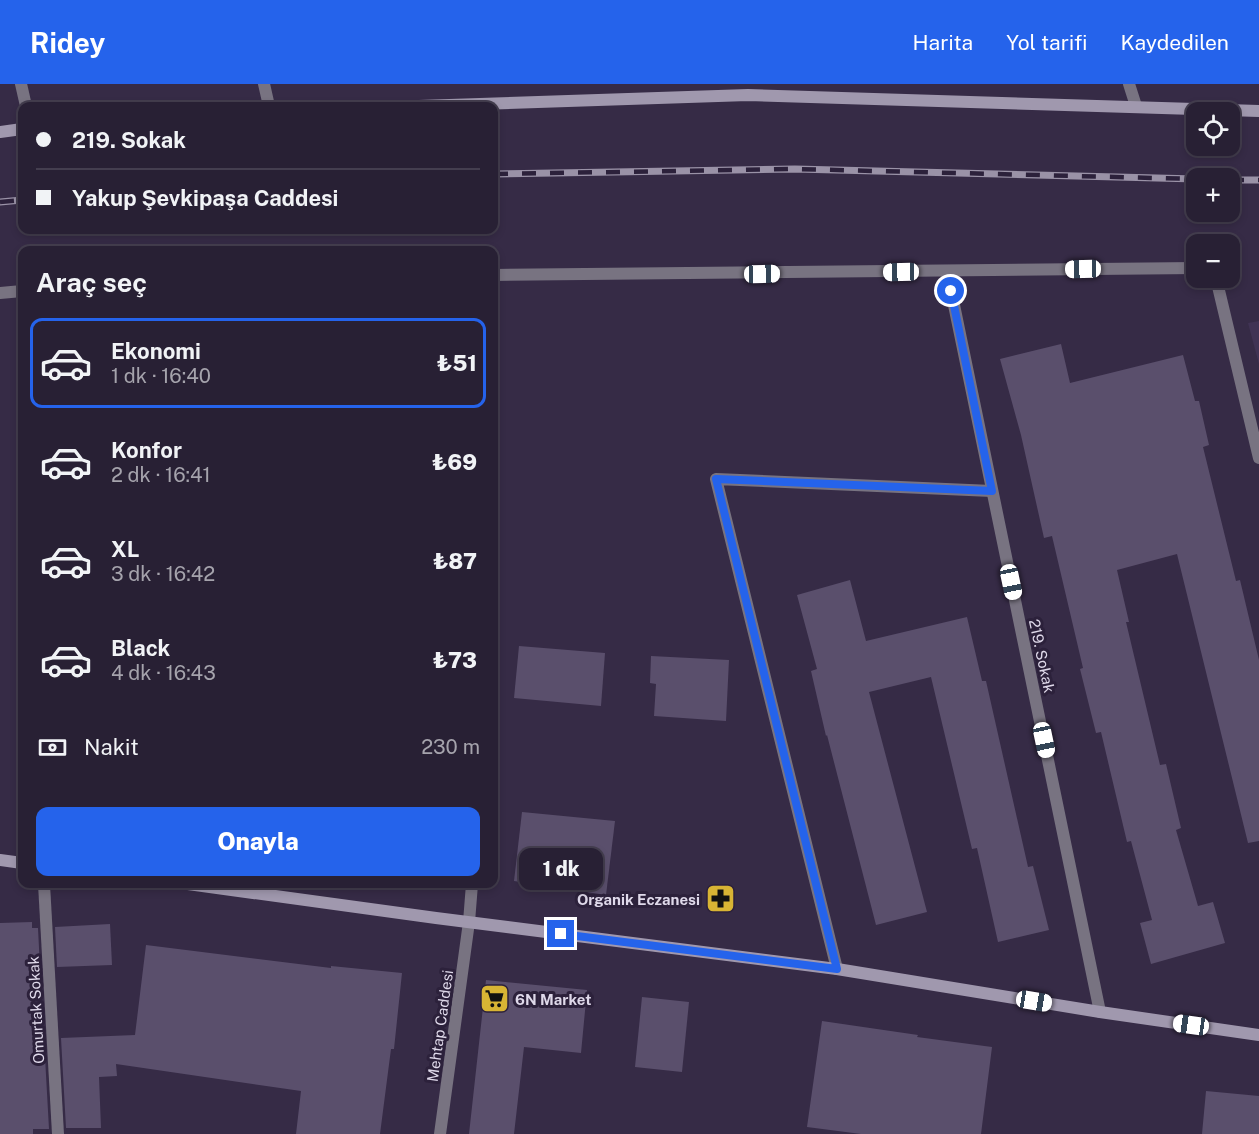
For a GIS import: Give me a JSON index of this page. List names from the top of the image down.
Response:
{
  "streets": {
    "street": ["219. Sokak", "Omurtak Sokak", "Mehtap Caddesi"]
  },
  "places": {
    "pharmacy": ["Organik Eczanesi"],
    "supermarket": ["6N Market"]
  },
  "page": {
    "header": "Ridey",
    "nav": ["Harita", "Yol tarifi", "Kaydedilen"],
    "map_buttons": ["+", "−"],
    "banner": ["219. Sokak", "Yakup Şevkipaşa Caddesi"],
    "heading": "Araç seç",
    "list": [
      {
        "name": "Ekonomi",
        "note": "1 dk · 16:40",
        "value": "₺51"
      },
      {
        "name": "Konfor",
        "note": "2 dk · 16:41",
        "value": "₺69"
      },
      {
        "name": "XL",
        "note": "3 dk · 16:42",
        "value": "₺87"
      },
      {
        "name": "Black",
        "note": "4 dk · 16:43",
        "value": "₺73"
      }
    ],
    "pay": ["Nakit", "230 m"],
    "buttons": "Onayla",
    "bubble": "1 dk"
  }
}
